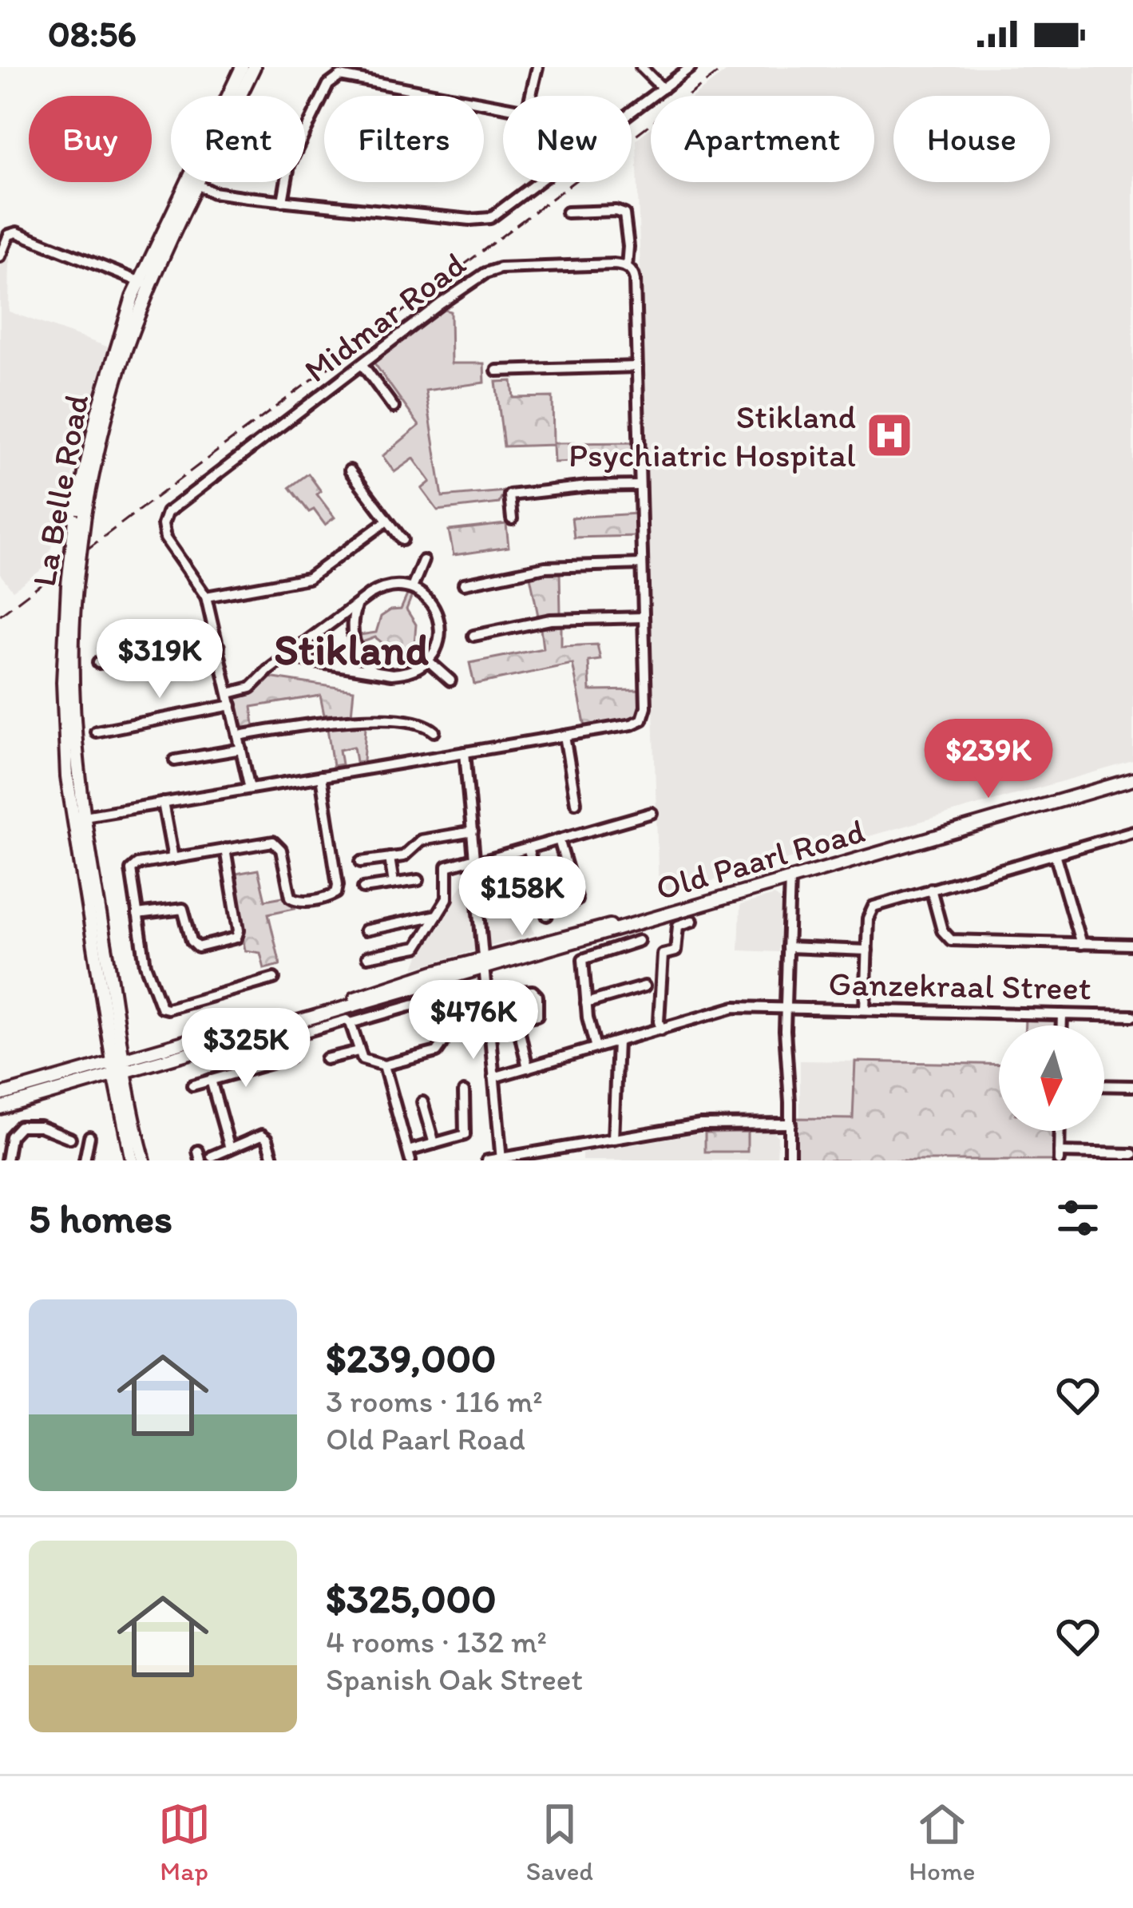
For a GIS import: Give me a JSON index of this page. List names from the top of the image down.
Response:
{
  "streets": {
    "main road": ["La Belle Road", "Old Paarl Road"],
    "street": ["Midmar Road", "Ganzekraal Street"]
  },
  "crossings": [
    ["La Belle Road", "Old Paarl Road"]
  ],
  "districts": ["Stikland"],
  "places": {
    "hospital": ["Stikland Psychiatric Hospital"]
  },
  "north": "bottom",
  "page": {
    "status": "08:56",
    "chip": [
      "Buy",
      "Rent",
      "Filters",
      "New",
      "Apartment",
      "House"
    ],
    "price": [
      "$319K",
      "$239K",
      "$158K",
      "$476K",
      "$325K"
    ],
    "heading": "5 homes",
    "list": [
      {
        "name": "$239,000",
        "note": "3 rooms · 116 m² · Old Paarl Road"
      },
      {
        "name": "$325,000",
        "note": "4 rooms · 132 m² · Spanish Oak Street"
      }
    ],
    "tabs": ["Map", "Saved", "Home"]
  }
}
